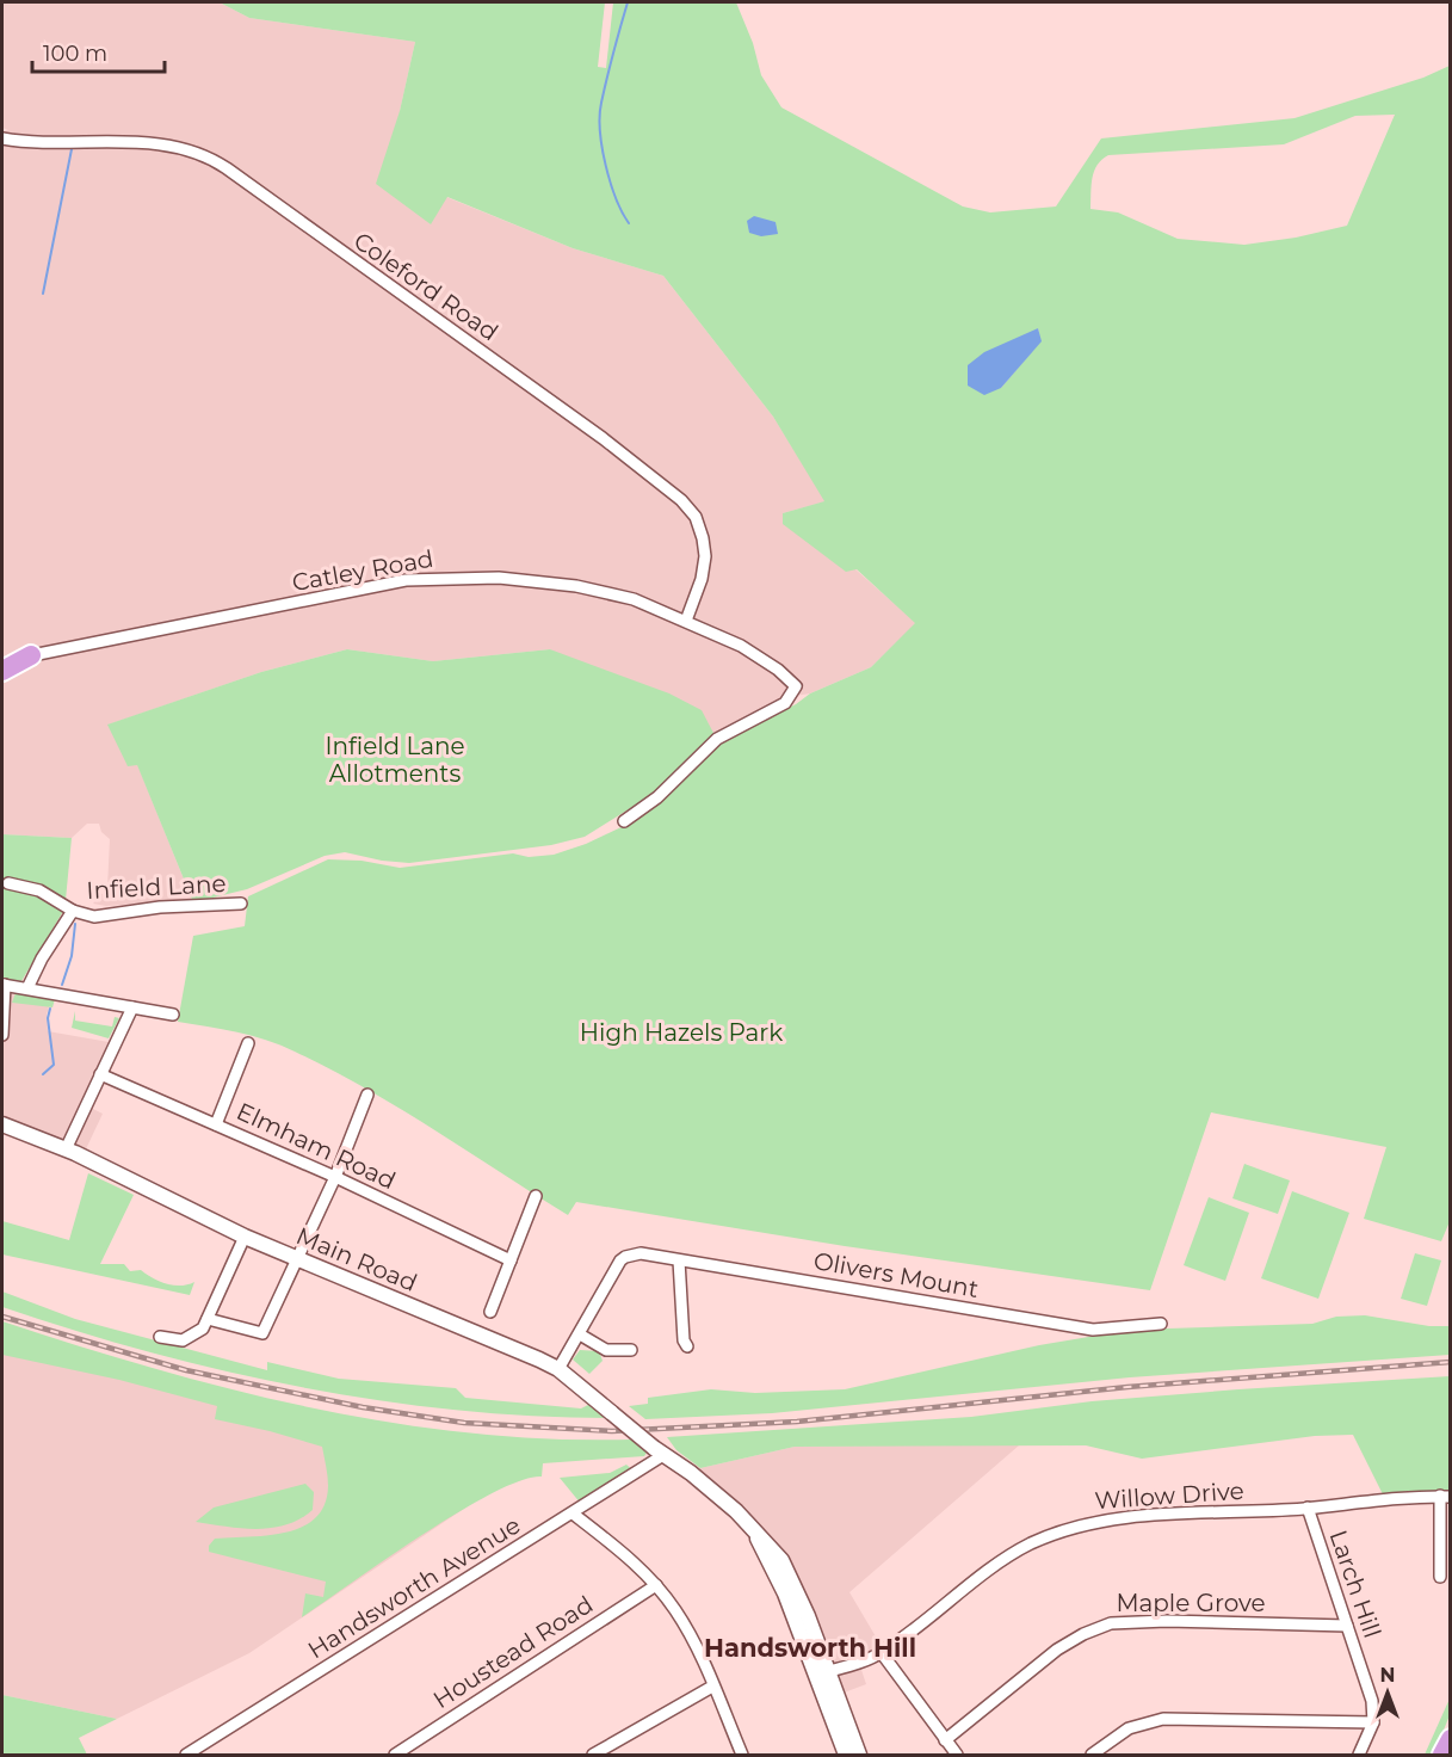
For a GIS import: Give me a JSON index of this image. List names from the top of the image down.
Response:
{
  "streets": {
    "main road": ["Main Road"],
    "street": [
      "Coleford Road",
      "Catley Road",
      "Infield Lane",
      "Elmham Road",
      "Olivers Mount",
      "Willow Drive",
      "Larch Hill",
      "Handsworth Avenue",
      "Maple Grove",
      "Houstead Road"
    ]
  },
  "crossings": [
    ["Coleford Road", "Catley Road"],
    ["Main Road", "Willow Drive"],
    ["Main Road", "Handsworth Avenue"],
    ["Willow Drive", "Larch Hill"],
    ["Larch Hill", "Maple Grove"]
  ],
  "districts": ["Handsworth Hill"],
  "parks": ["Infield Lane Allotments", "High Hazels Park"],
  "scale_bar": "100 m",
  "north": "top"
}
